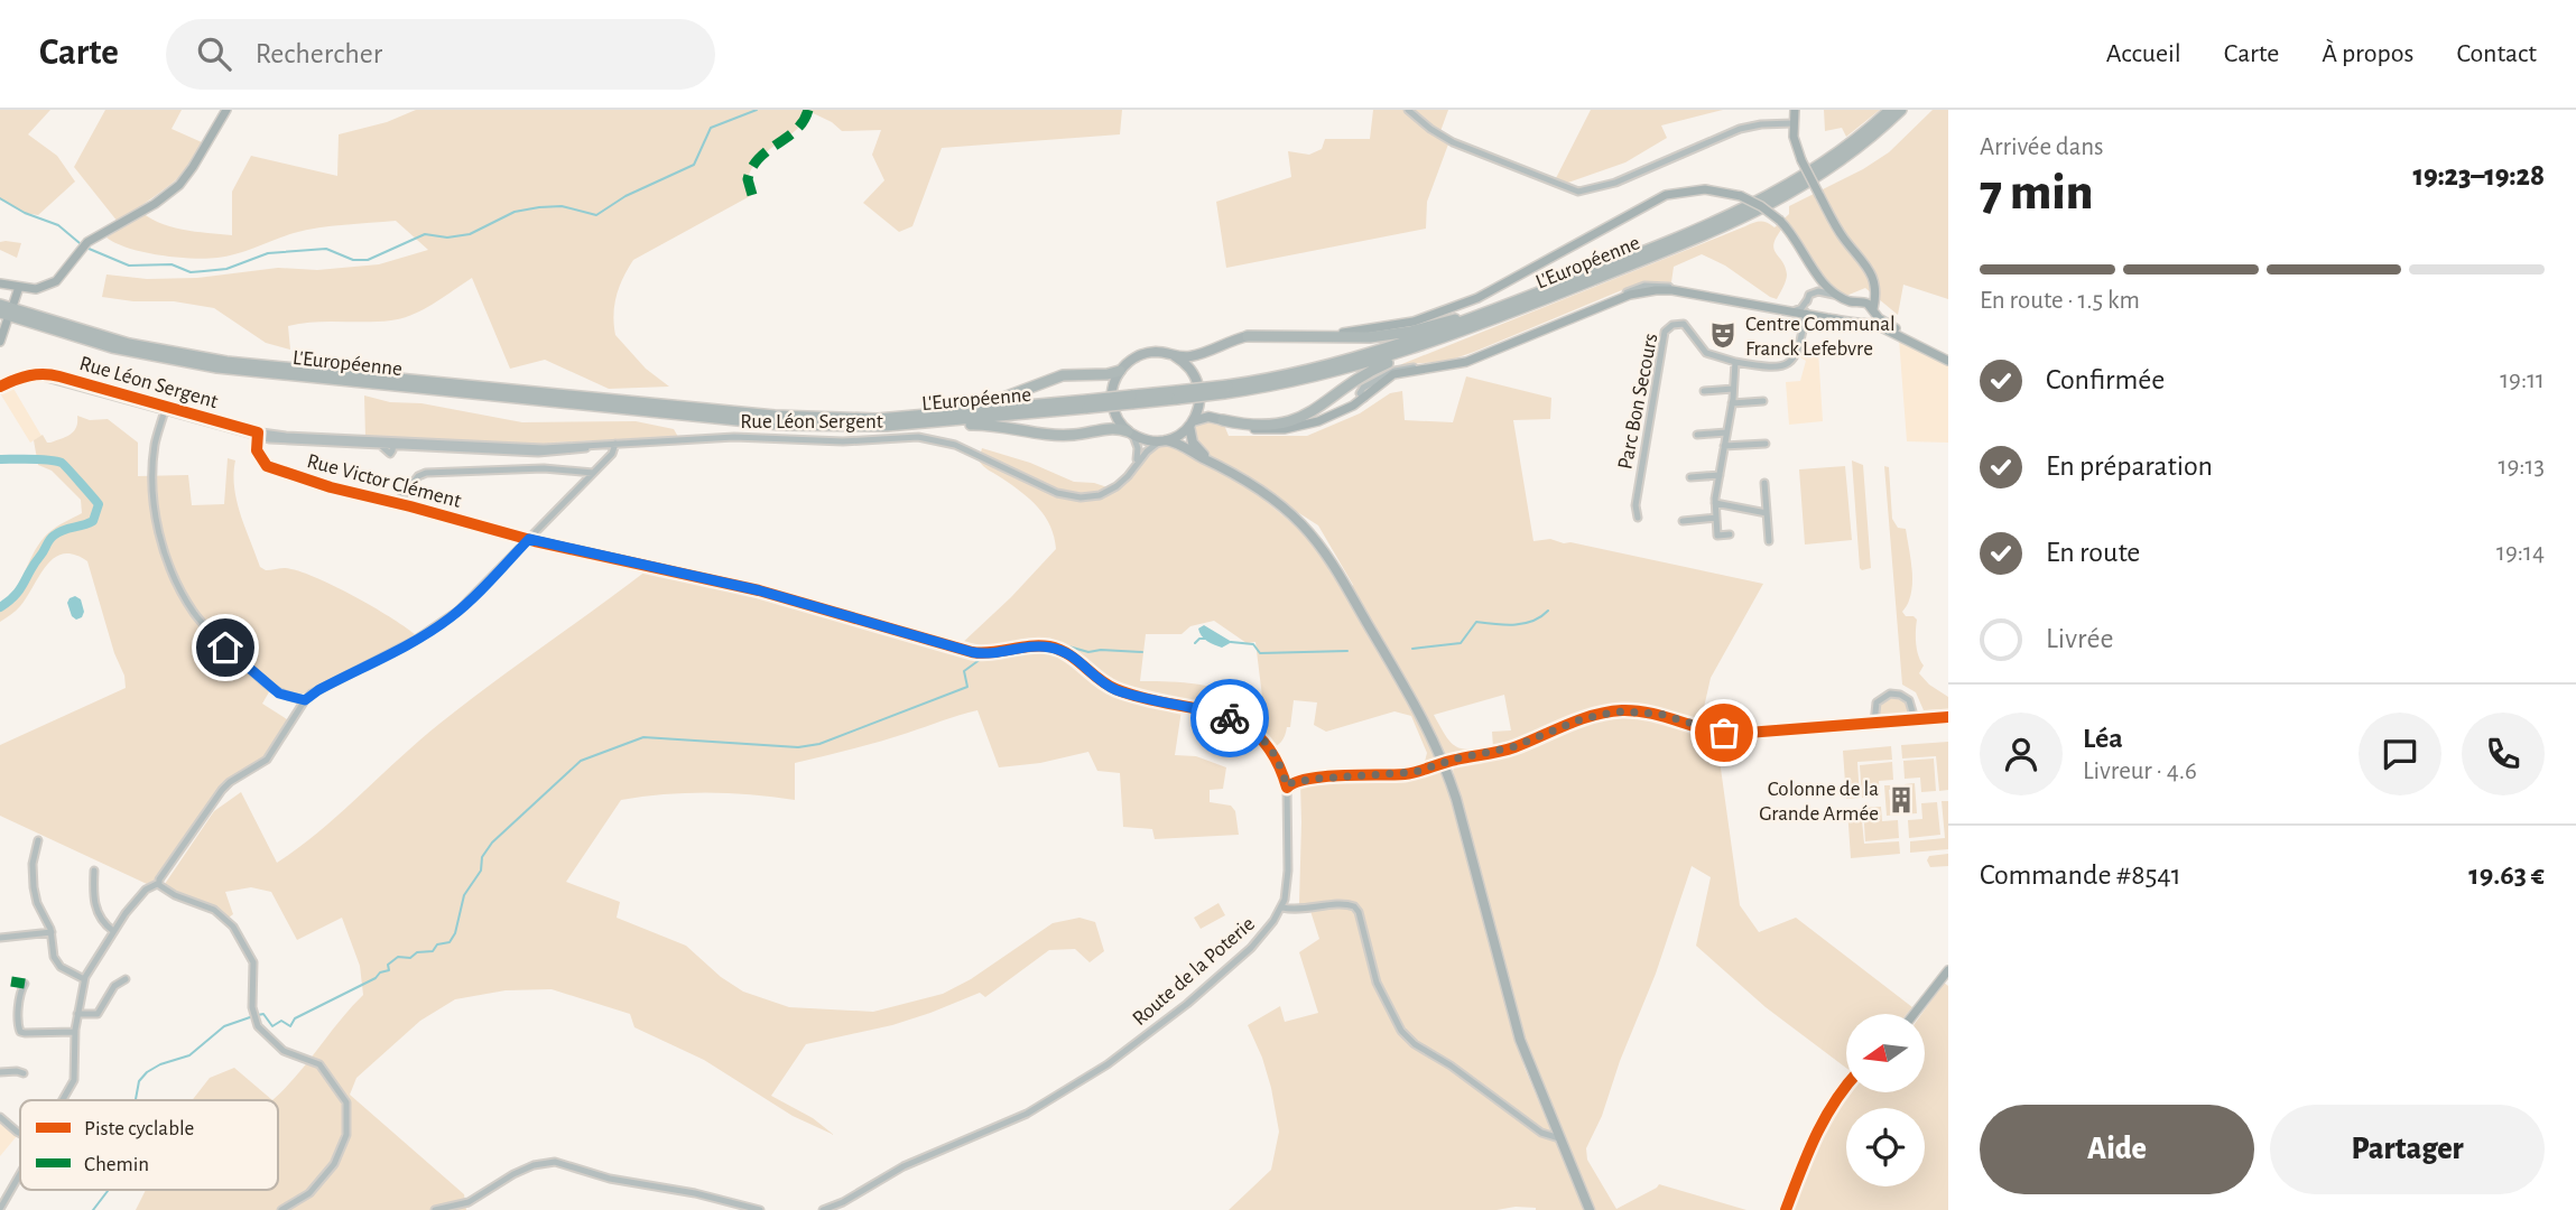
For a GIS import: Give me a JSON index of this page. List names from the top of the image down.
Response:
{
  "streets": {
    "highway": ["L'Européenne"],
    "street": [
      "Rue Léon Sergent",
      "Parc Bon Secours",
      "Rue Victor Clément",
      "Route de la Poterie"
    ]
  },
  "crossings": [
    ["Rue Léon Sergent", "Rue Victor Clément"],
    ["Rue Victor Clément", "Route de la Poterie"]
  ],
  "places": {
    "theatre": ["Centre Communal Franck Lefebvre"],
    "building": ["Colonne de la Grande Armée"]
  },
  "legend": ["Piste cyclable", "Chemin"],
  "north": "left",
  "page": {
    "header": "Carte",
    "search": "Rechercher",
    "nav": [
      "Accueil",
      "Carte",
      "À propos",
      "Contact"
    ],
    "heading": ["7 min", "Arrivée dans", "19:23–19:28"],
    "panel": [
      "Léa",
      "Livreur · 4.6",
      "Commande #8541",
      "19.63 €"
    ],
    "bar": "En route · 1.5 km",
    "list": [
      ["Confirmée", "19:11"],
      ["En préparation", "19:13"],
      ["En route", "19:14"],
      "Livrée"
    ],
    "buttons": ["Aide", "Partager"]
  }
}
